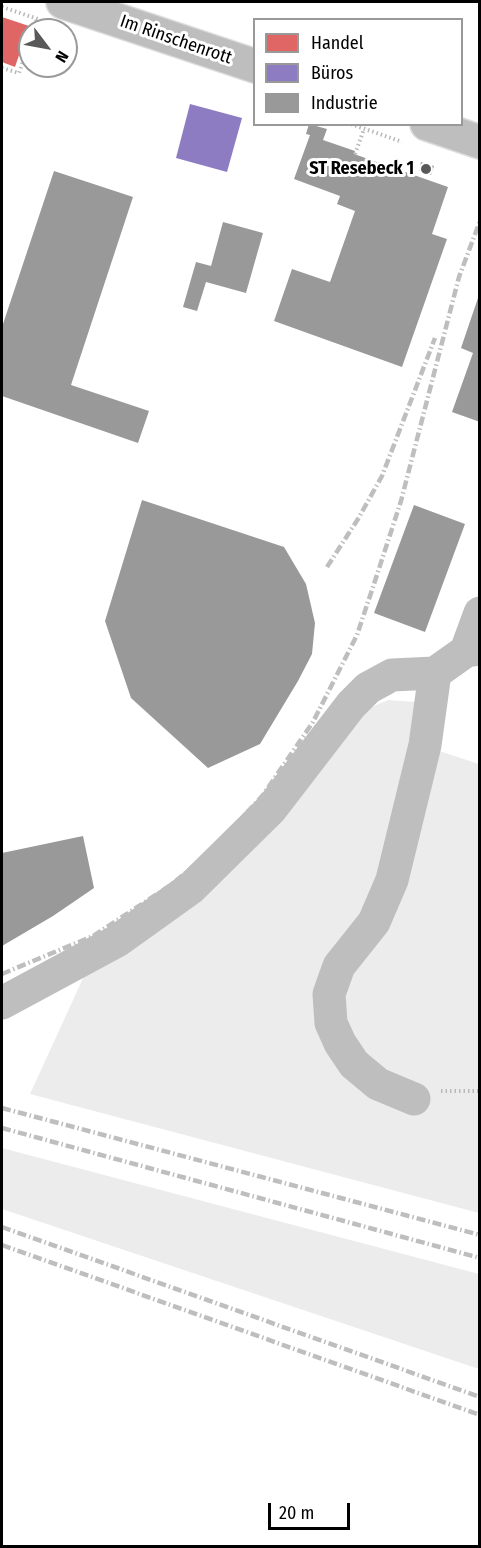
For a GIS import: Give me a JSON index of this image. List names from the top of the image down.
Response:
{
  "streets": {
    "main road": ["Im Rinschenrott"]
  },
  "places": ["ST Resebeck 1"],
  "legend": ["Handel", "Büros", "Industrie"],
  "scale_bar": "20 m",
  "north": "bottom right"
}
